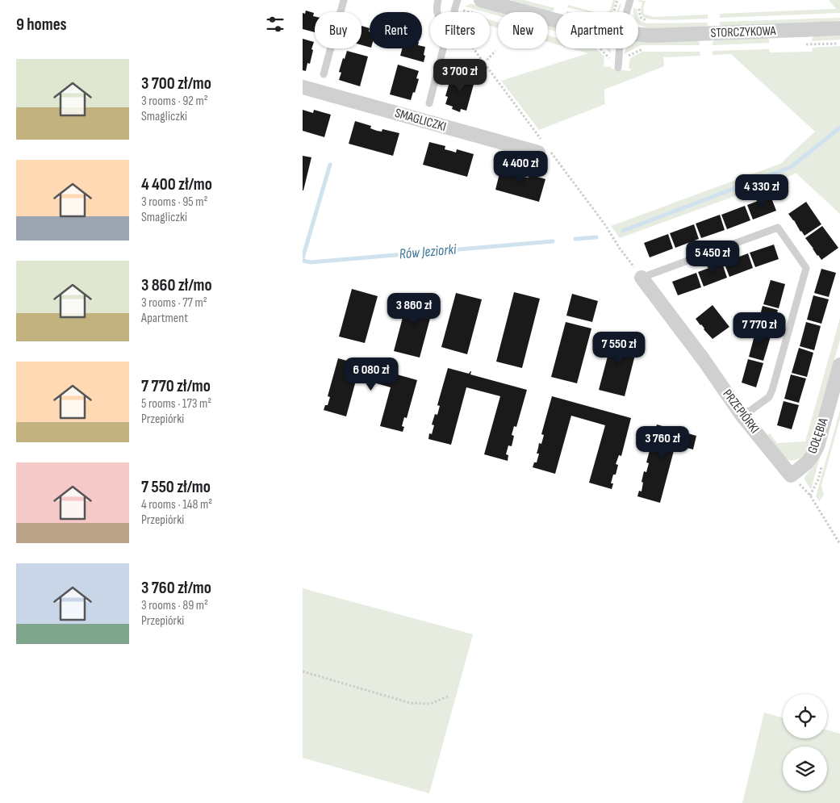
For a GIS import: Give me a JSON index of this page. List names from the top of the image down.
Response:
{
  "streets": {
    "street": [
      "STORCZYKOWA",
      "SMAGLICZKI",
      "PRZEPIÓRKI",
      "GOŁĘBIA"
    ]
  },
  "crossings": [
    ["PRZEPIÓRKI", "GOŁĘBIA"]
  ],
  "water": ["Rów Jeziorki"],
  "page": {
    "heading": "9 homes",
    "chip": [
      "Buy",
      "Rent",
      "Filters",
      "New",
      "Apartment"
    ],
    "list": [
      {
        "name": "3 700 zł/mo",
        "note": "3 rooms · 92 m² · Smagliczki"
      },
      {
        "name": "4 400 zł/mo",
        "note": "3 rooms · 95 m² · Smagliczki"
      },
      {
        "name": "3 860 zł/mo",
        "note": "3 rooms · 77 m² · Apartment"
      },
      {
        "name": "7 770 zł/mo",
        "note": "5 rooms · 173 m² · Przepiórki"
      },
      {
        "name": "7 550 zł/mo",
        "note": "4 rooms · 148 m² · Przepiórki"
      },
      {
        "name": "3 760 zł/mo",
        "note": "3 rooms · 89 m² · Przepiórki"
      }
    ],
    "price": [
      "3 700 zł",
      "4 400 zł",
      "4 330 zł",
      "5 450 zł",
      "3 860 zł",
      "7 770 zł",
      "7 550 zł",
      "6 080 zł",
      "3 760 zł"
    ]
  }
}
